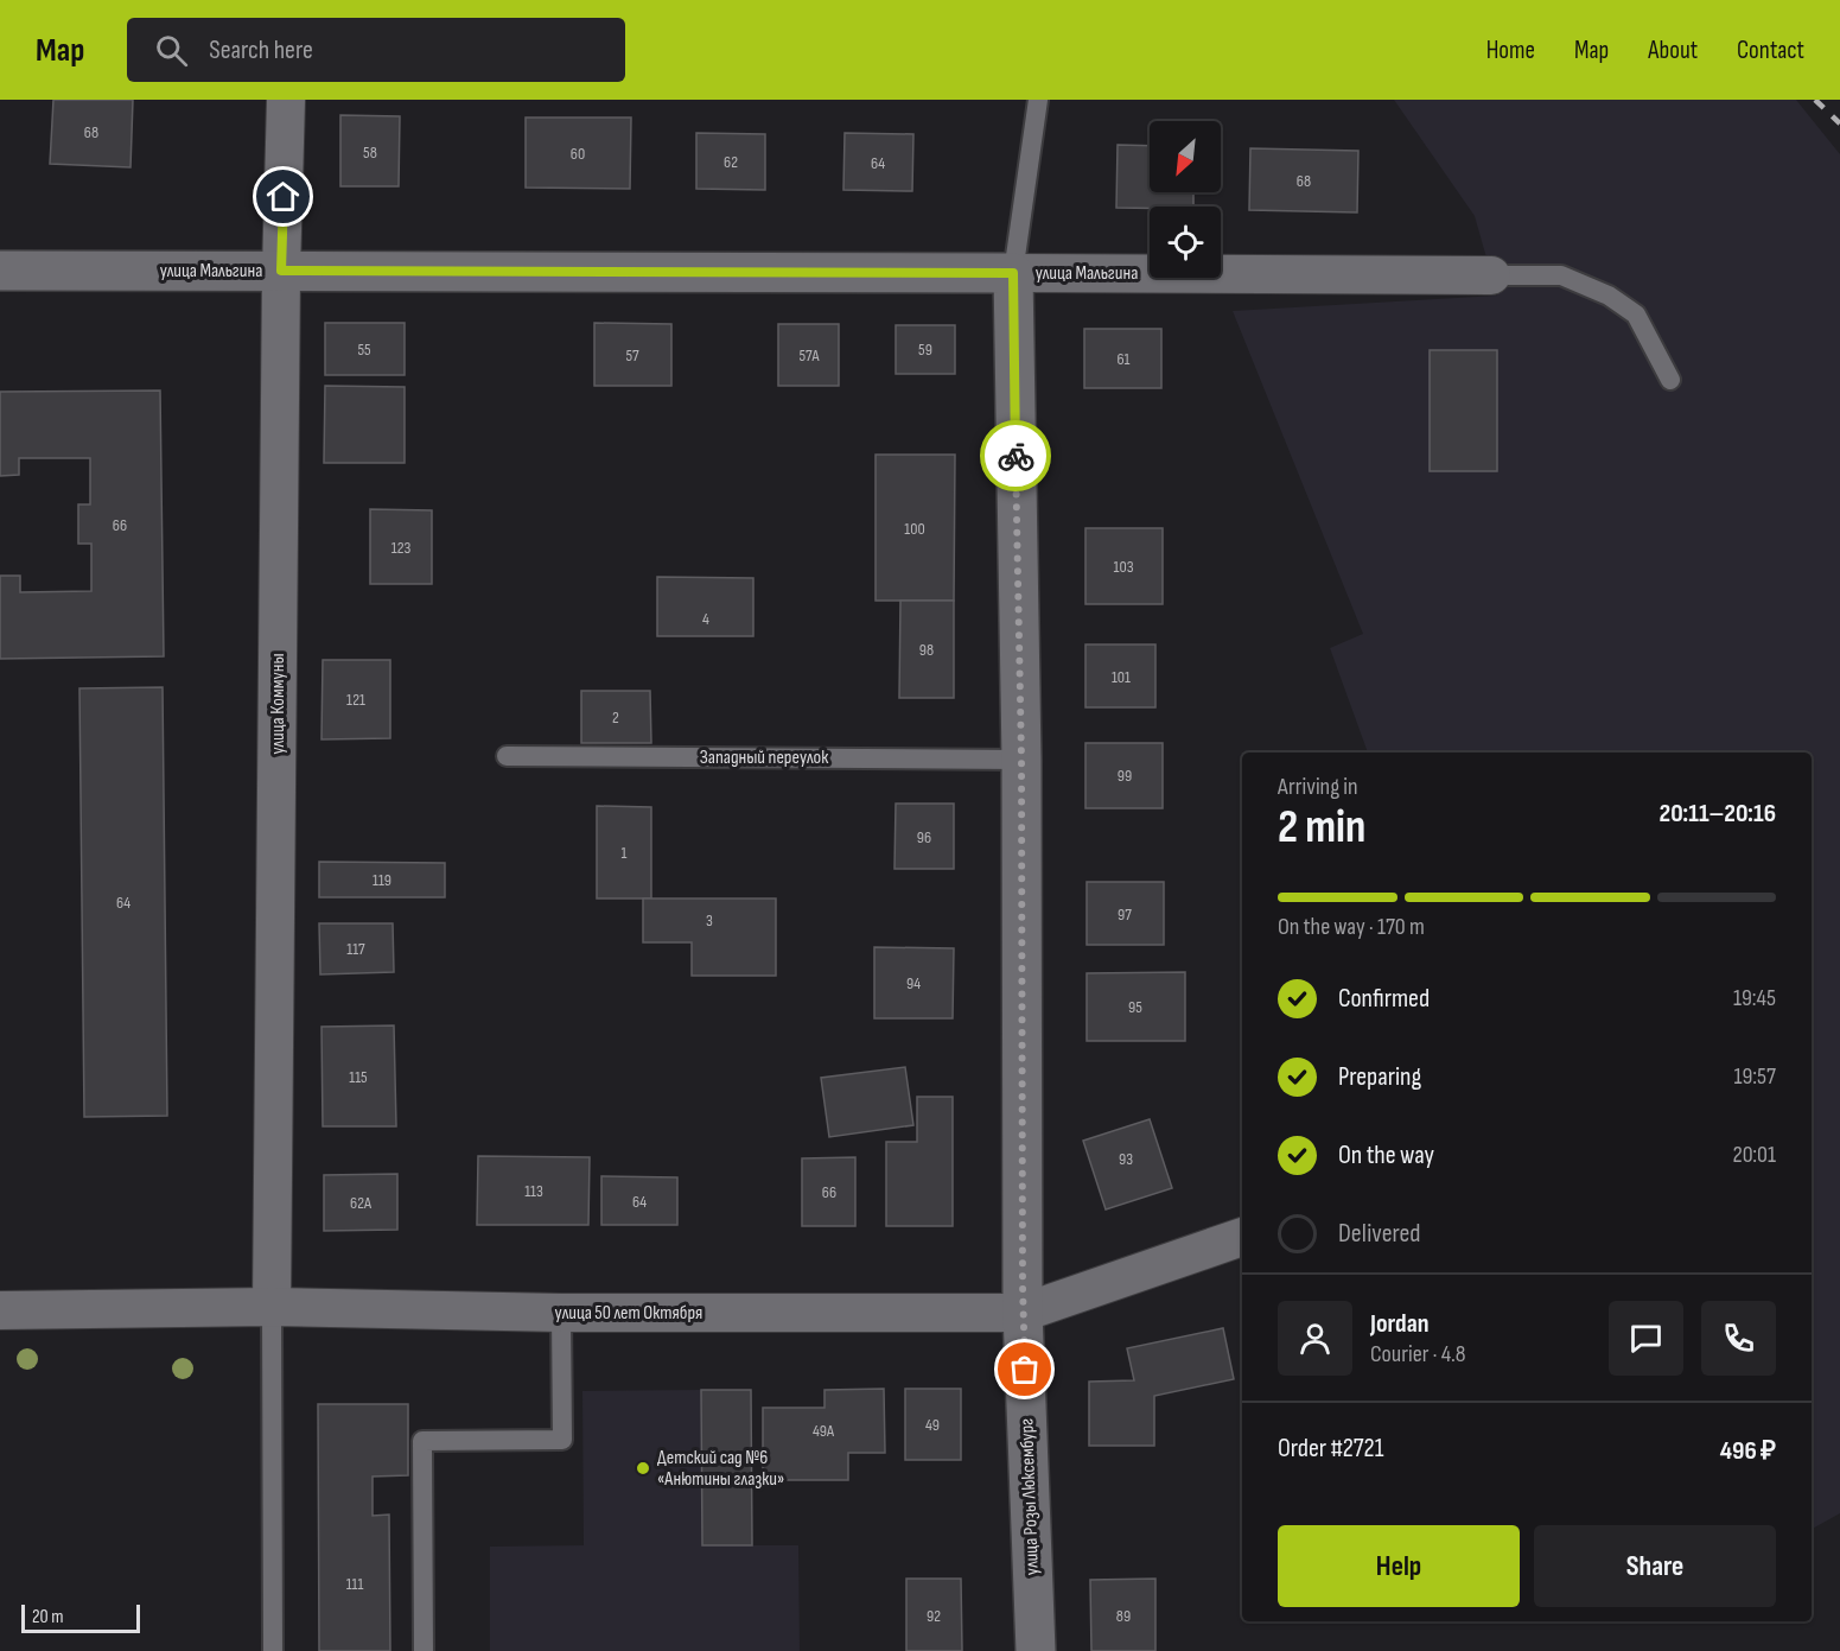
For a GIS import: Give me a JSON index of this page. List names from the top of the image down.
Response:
{
  "streets": {
    "street": [
      "улица Мальгина",
      "улица Коммуны",
      "улица 50 лет Октября",
      "улица Розы Люксембург"
    ],
    "lane": ["Западный переулок"]
  },
  "crossings": [
    ["улица Мальгина", "улица Коммуны"],
    ["улица Мальгина", "улица Розы Люксембург"],
    ["улица Коммуны", "улица 50 лет Октября"],
    ["Западный переулок", "улица Розы Люксембург"],
    ["улица 50 лет Октября", "улица Розы Люксембург"]
  ],
  "places": ["Детский сад №6 «Анютины глазки»"],
  "house_numbers": [
    "68",
    "58",
    "60",
    "62",
    "64",
    "68",
    "55",
    "59",
    "57",
    "57А",
    "61",
    "66",
    "100",
    "123",
    "103",
    "4",
    "98",
    "101",
    "121",
    "2",
    "99",
    "96",
    "1",
    "119",
    "64",
    "97",
    "3",
    "117",
    "94",
    "95",
    "115",
    "93",
    "113",
    "66",
    "64",
    "62А",
    "49",
    "49А",
    "111",
    "92",
    "89"
  ],
  "scale_bar": "20 m",
  "north": "bottom left",
  "page": {
    "header": "Map",
    "search": "Search here",
    "nav": [
      "Home",
      "Map",
      "About",
      "Contact"
    ],
    "heading": ["2 min", "Arriving in", "20:11–20:16"],
    "panel": [
      "Jordan",
      "Courier · 4.8",
      "Order #2721",
      "496 ₽"
    ],
    "bar": "On the way · 170 m",
    "list": [
      ["Confirmed", "19:45"],
      ["Preparing", "19:57"],
      ["On the way", "20:01"],
      "Delivered"
    ],
    "buttons": ["Help", "Share"],
    "scale": "20 m"
  }
}
